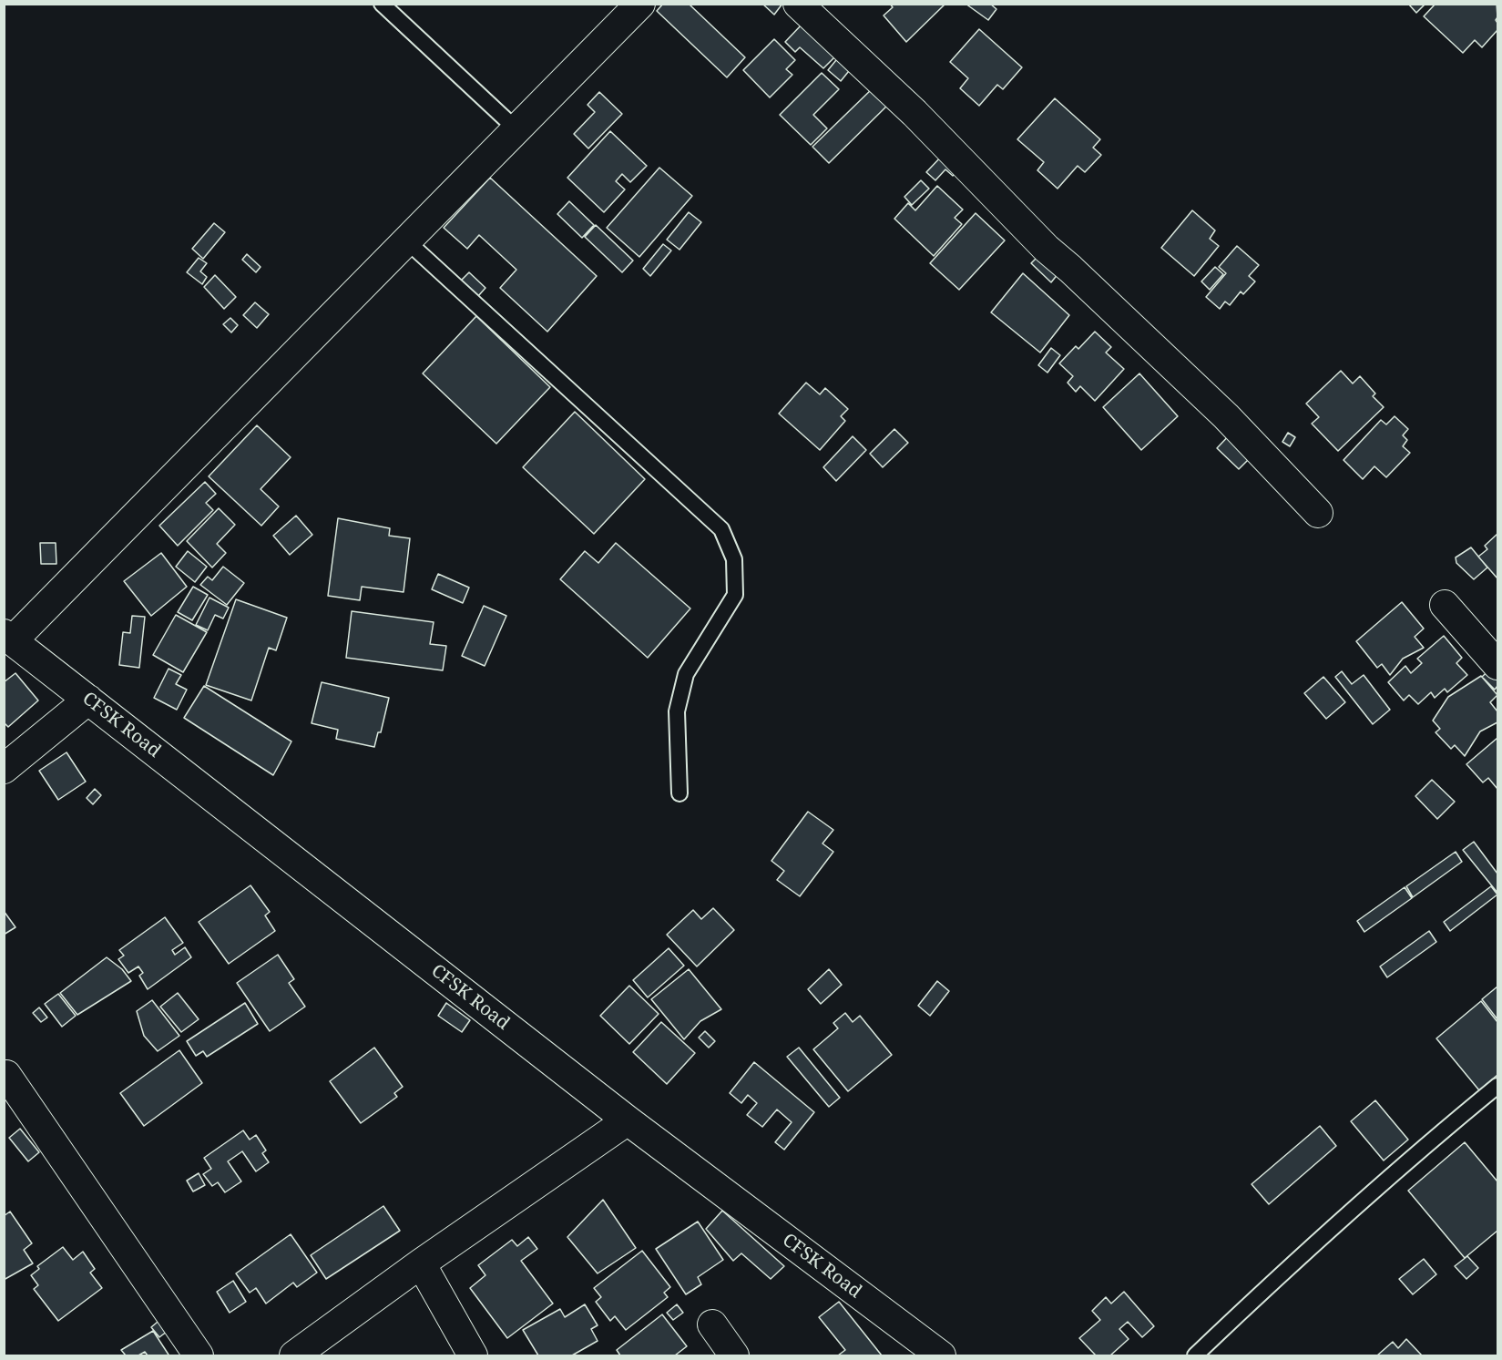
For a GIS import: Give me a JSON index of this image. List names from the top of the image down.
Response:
{
  "streets": {
    "street": ["CFSK Road"]
  }
}
